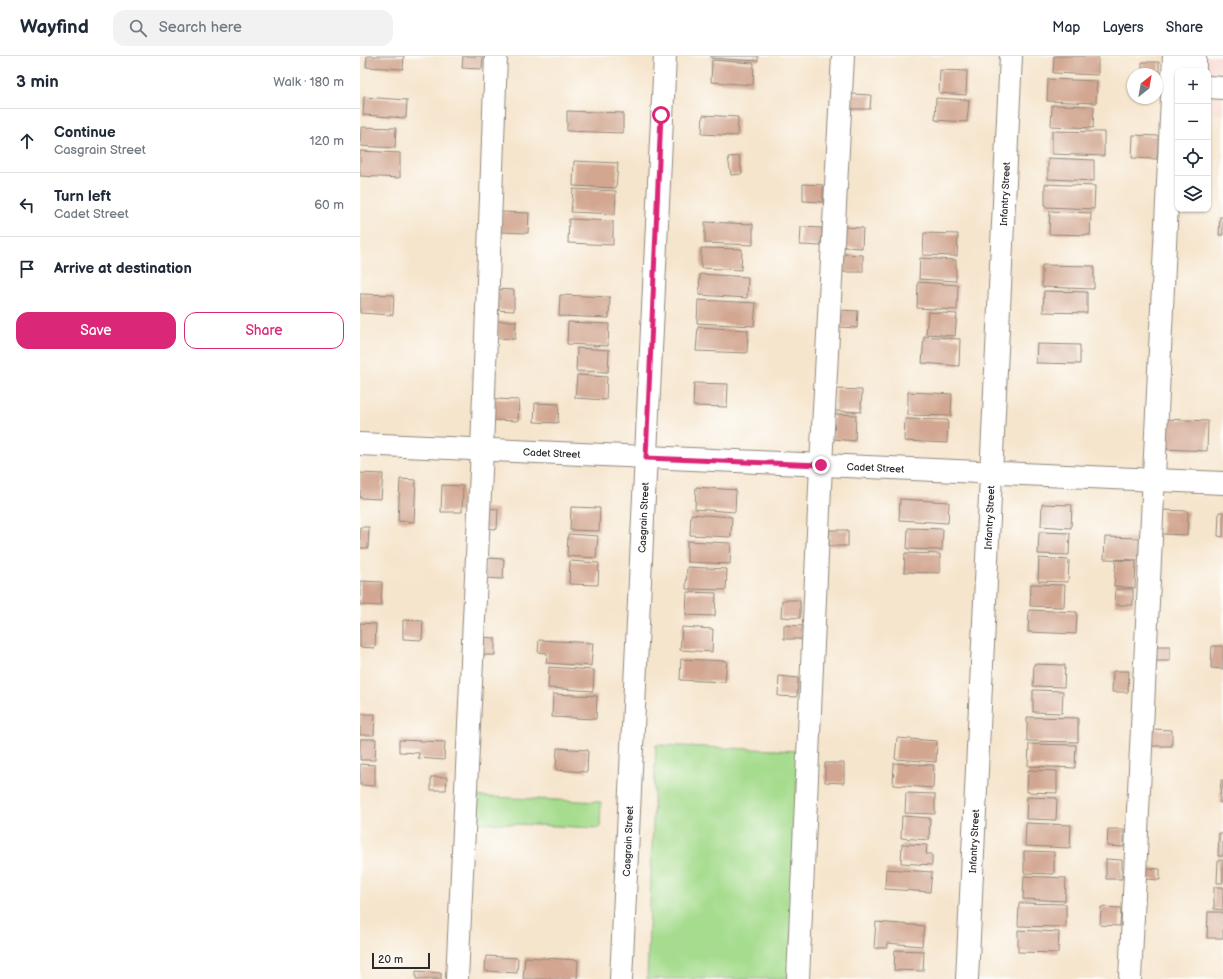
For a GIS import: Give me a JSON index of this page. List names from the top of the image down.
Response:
{
  "streets": {
    "street": ["Infantry Street", "Cadet Street", "Casgrain Street"]
  },
  "crossings": [
    ["Infantry Street", "Cadet Street"],
    ["Cadet Street", "Casgrain Street"]
  ],
  "scale_bar": "20 m",
  "north": "top right",
  "page": {
    "header": "Wayfind",
    "search": "Search here",
    "nav": ["Map", "Layers", "Share"],
    "heading": ["3 min", "Walk · 180 m"],
    "map_buttons": ["+", "−"],
    "list": [
      ["Continue", "Casgrain Street", "120 m"],
      ["Turn left", "Cadet Street", "60 m"],
      "Arrive at destination"
    ],
    "buttons": ["Save", "Share"],
    "scale": "20 m"
  }
}
